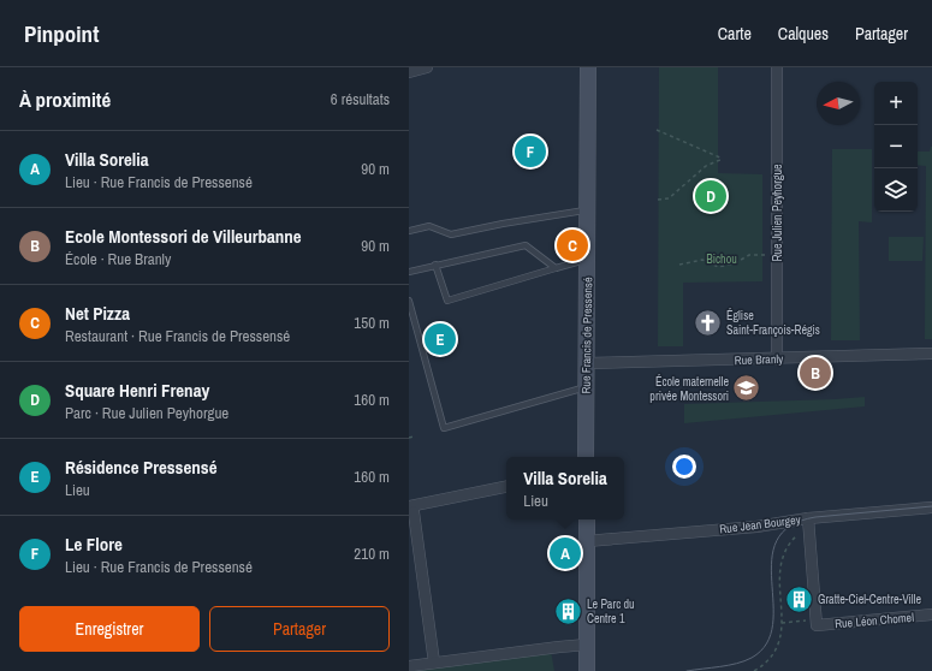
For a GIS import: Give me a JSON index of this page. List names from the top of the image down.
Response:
{
  "streets": {
    "street": [
      "Rue Julien Peyhorgue",
      "Rue Francis de Pressensé",
      "Rue Branly",
      "Rue Jean Bourgey",
      "Rue Léon Chomel"
    ]
  },
  "crossings": [
    ["Rue Julien Peyhorgue", "Rue Branly"],
    ["Rue Francis de Pressensé", "Rue Branly"]
  ],
  "parks": ["Bichou"],
  "places": {
    "church": ["Église Saint-François-Régis"],
    "school or university": ["École maternelle privée Montessori"],
    "building": ["Gratte-Ciel-Centre-Ville", "Le Parc du Centre 1"]
  },
  "north": "left",
  "page": {
    "header": "Pinpoint",
    "nav": ["Carte", "Calques", "Partager"],
    "heading": ["À proximité", "6 résultats"],
    "map_buttons": ["+", "−"],
    "list": [
      {
        "mark": "A",
        "name": "Villa Sorelia",
        "note": "Lieu · Rue Francis de Pressensé",
        "value": "90 m"
      },
      {
        "mark": "B",
        "name": "Ecole Montessori de Villeurbanne",
        "note": "École · Rue Branly",
        "value": "90 m"
      },
      {
        "mark": "C",
        "name": "Net Pizza",
        "note": "Restaurant · Rue Francis de Pressensé",
        "value": "150 m"
      },
      {
        "mark": "D",
        "name": "Square Henri Frenay",
        "note": "Parc · Rue Julien Peyhorgue",
        "value": "160 m"
      },
      {
        "mark": "E",
        "name": "Résidence Pressensé",
        "note": "Lieu",
        "value": "160 m"
      },
      {
        "mark": "F",
        "name": "Le Flore",
        "note": "Lieu · Rue Francis de Pressensé",
        "value": "210 m"
      }
    ],
    "pins": [
      "F",
      "D",
      "C",
      "E",
      "B",
      "A"
    ],
    "popup": ["Villa Sorelia", "Lieu"],
    "buttons": ["Enregistrer", "Partager"]
  }
}
